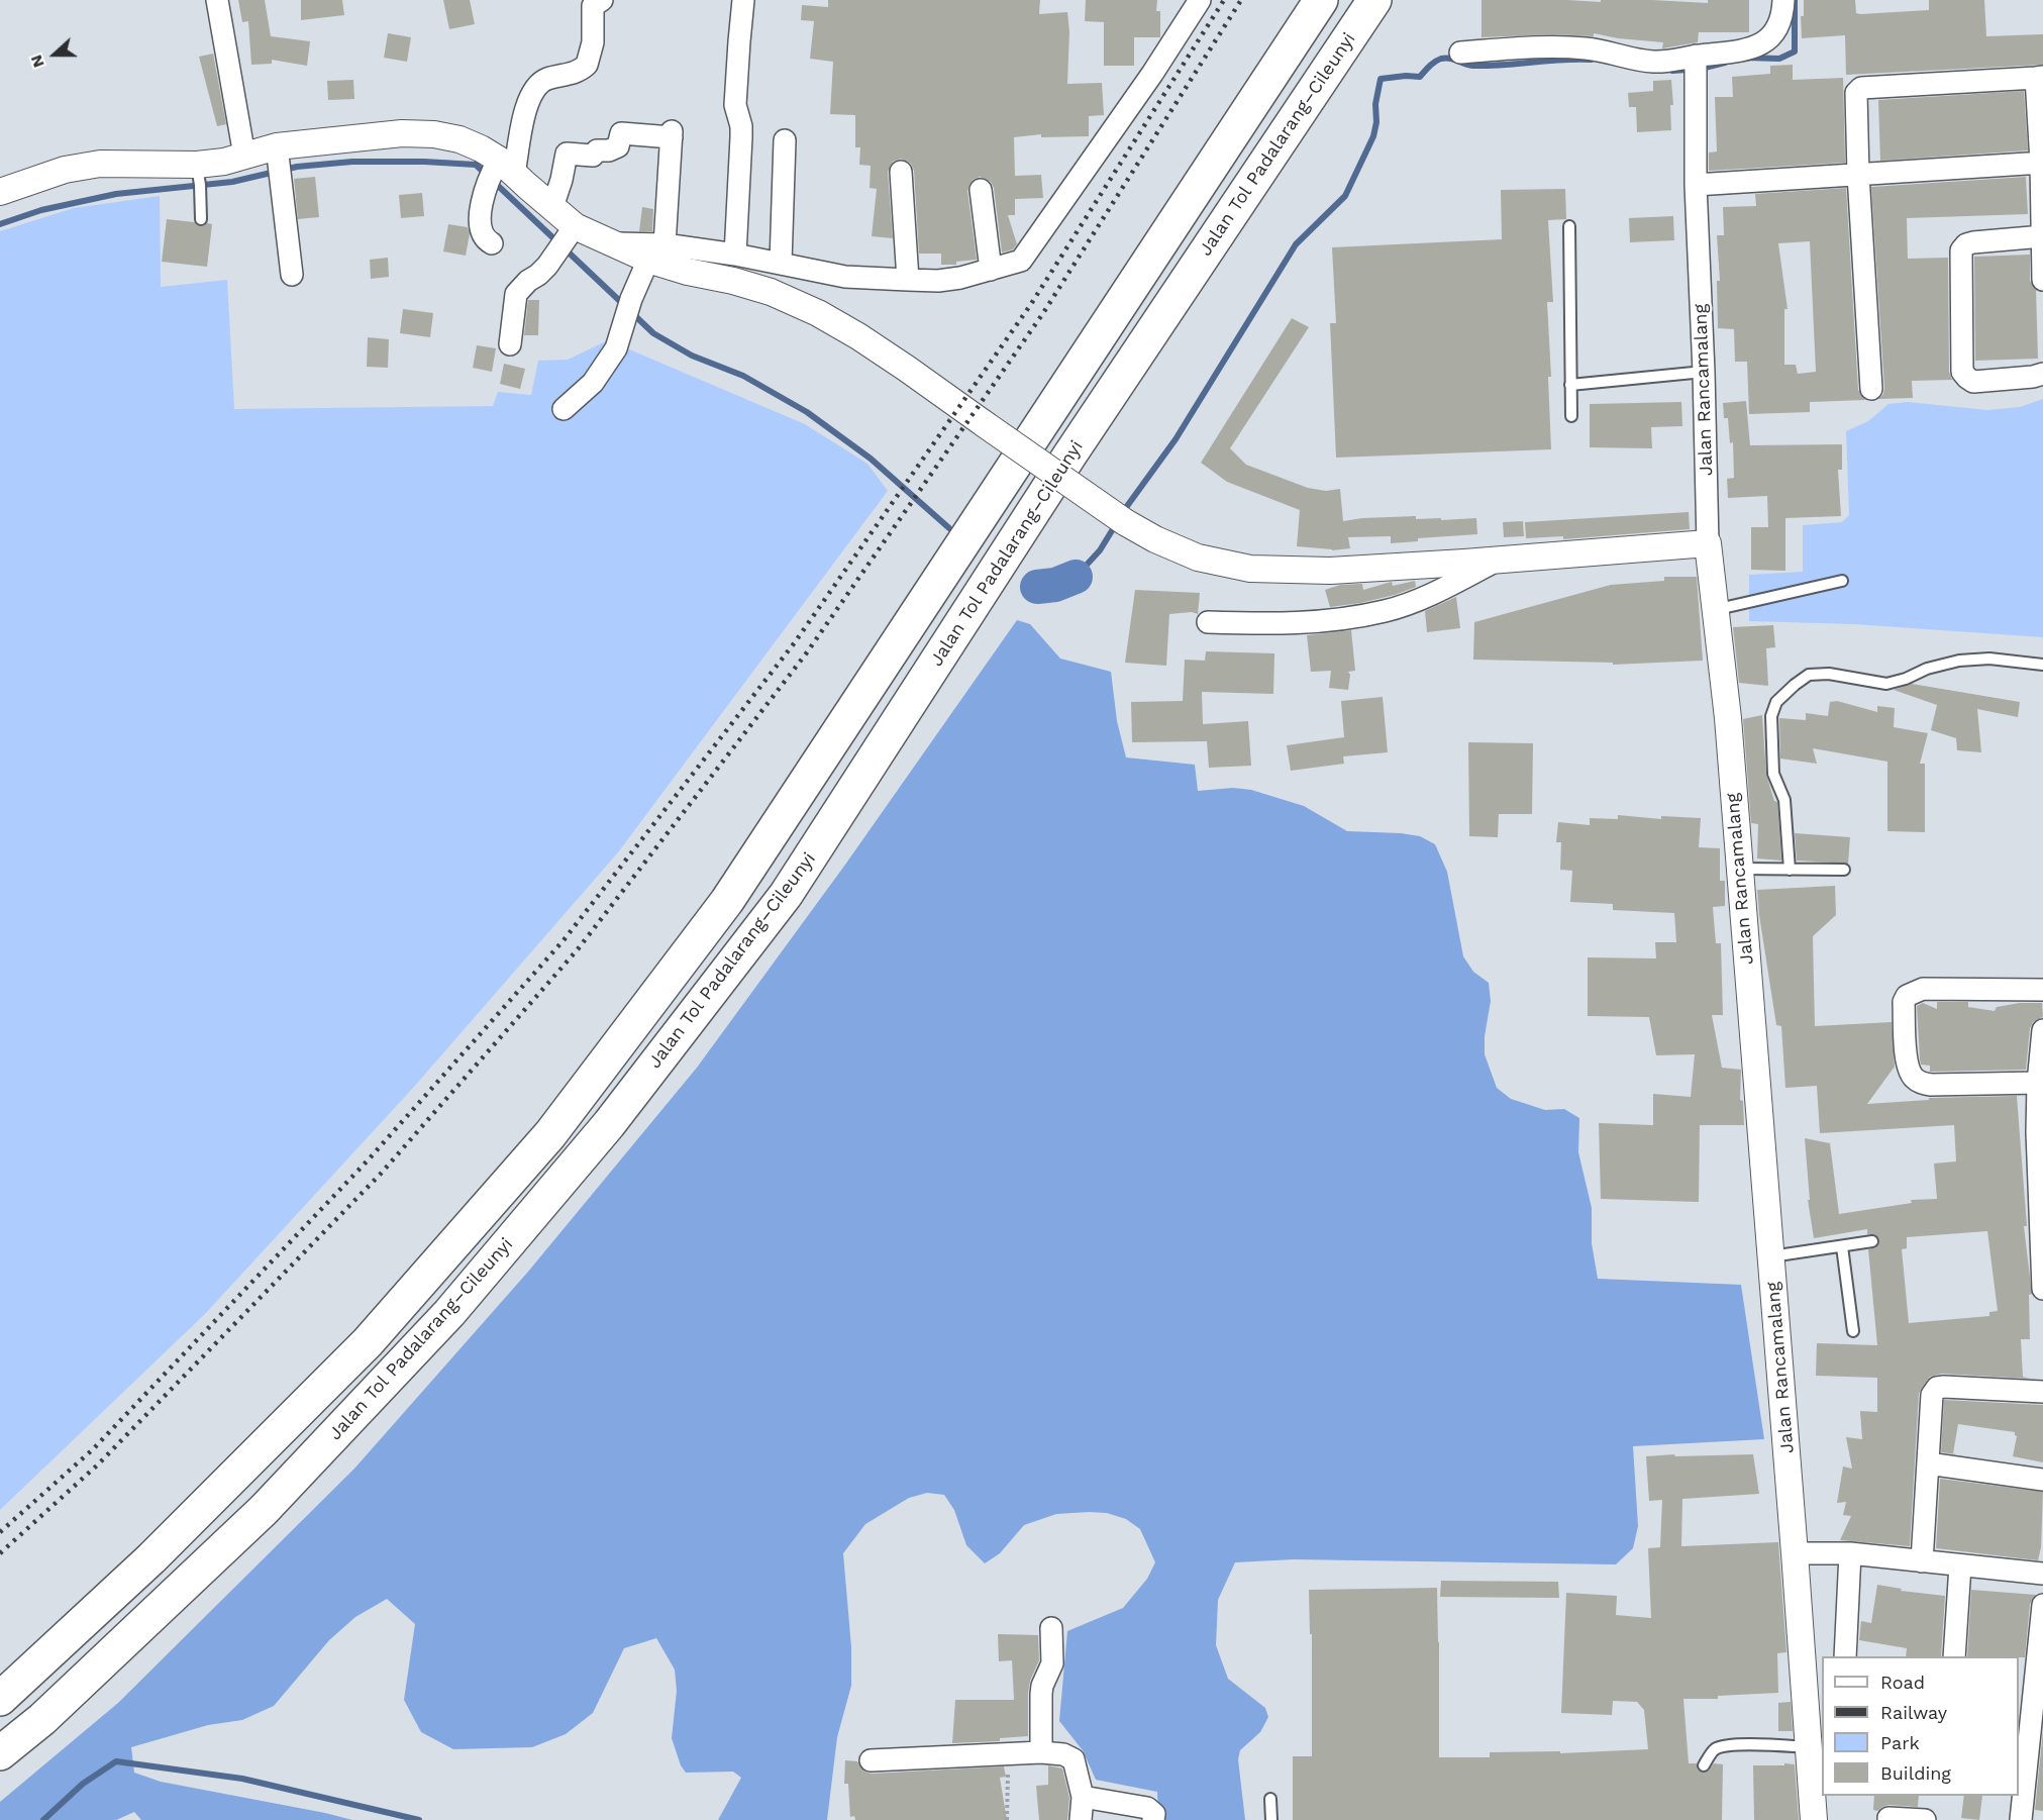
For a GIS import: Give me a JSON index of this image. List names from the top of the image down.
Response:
{
  "streets": {
    "highway": ["Jalan Tol Padalarang–Cileunyi"],
    "street": ["Jalan Rancamalang"]
  },
  "legend": [
    "Road",
    "Railway",
    "Park",
    "Building"
  ],
  "north": "left"
}
